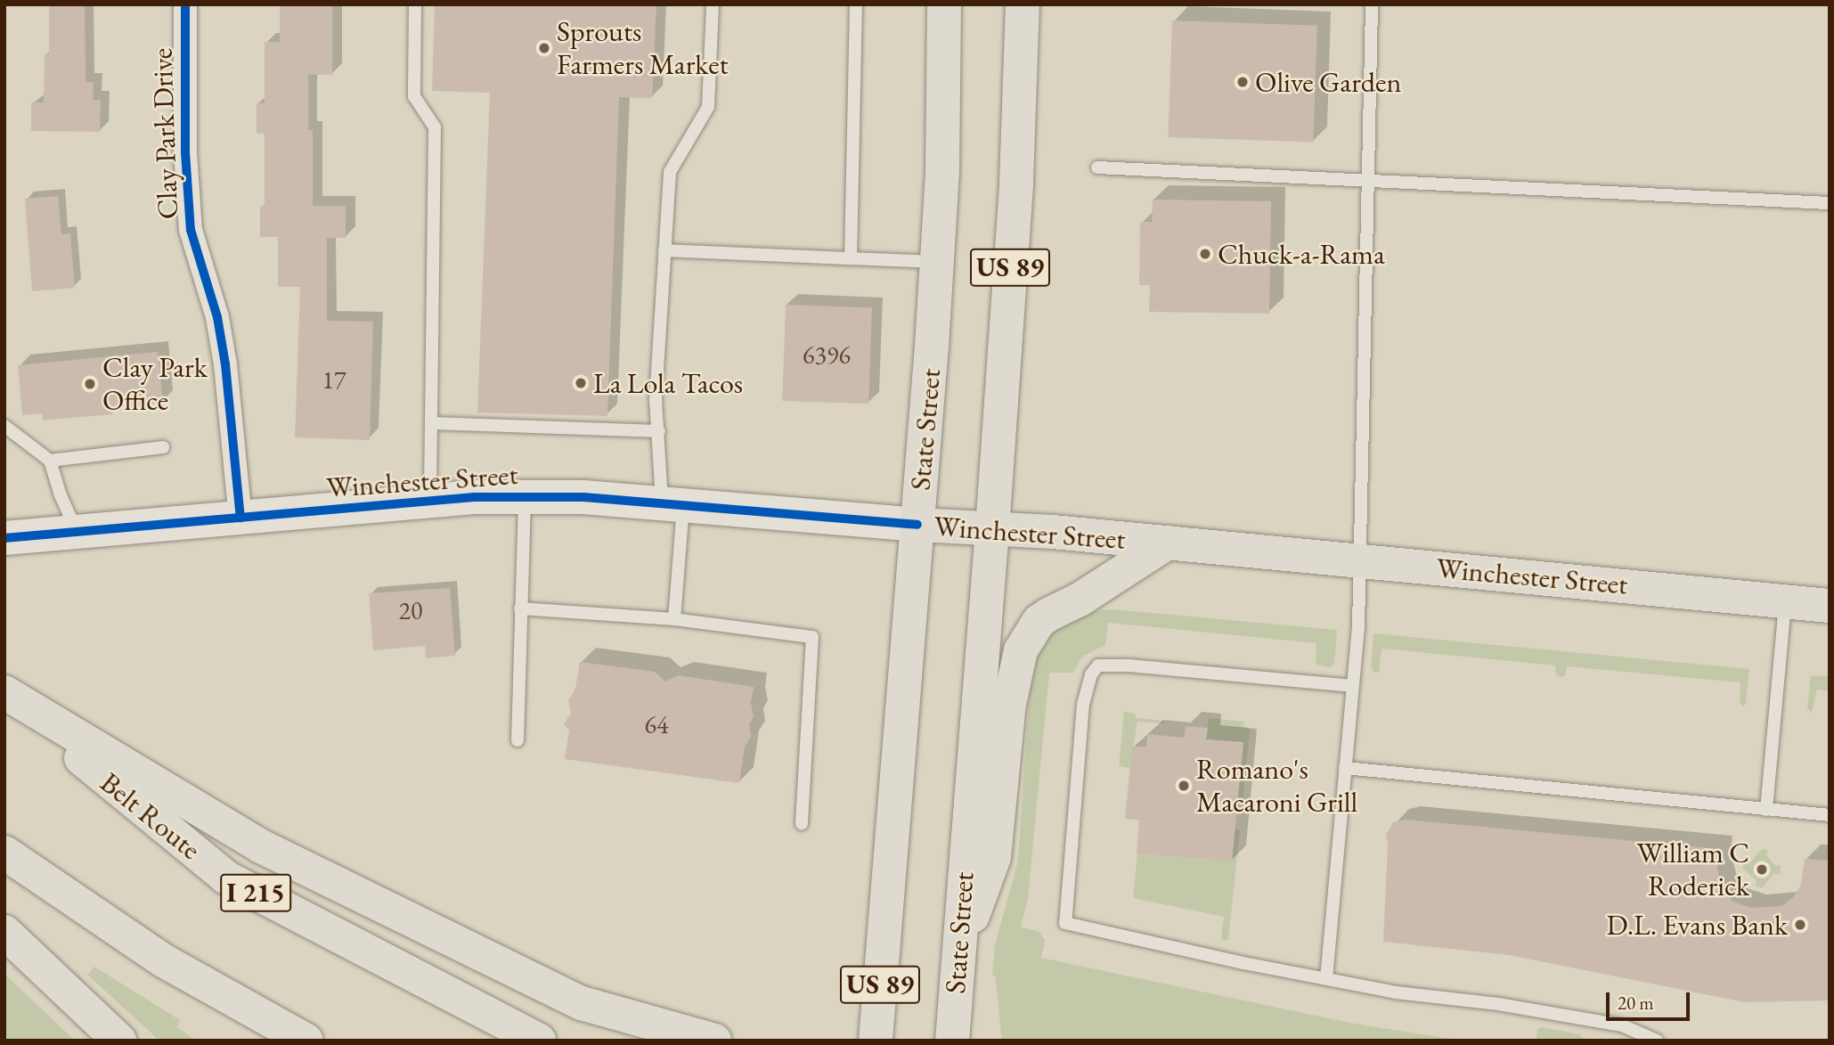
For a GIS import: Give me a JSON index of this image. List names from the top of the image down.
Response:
{
  "streets": {
    "main road": [
      "US 89",
      "State Street",
      "Winchester Street",
      "Belt Route",
      "I 215"
    ],
    "street": ["Clay Park Drive"]
  },
  "crossings": [
    ["Clay Park Drive", "Winchester Street"],
    ["State Street", "Winchester Street"]
  ],
  "places": [
    "Sprouts Farmers Market",
    "Olive Garden",
    "Chuck-a-Rama",
    "La Lola Tacos",
    "Clay Park Office",
    "Romano's Macaroni Grill",
    "William C Roderick",
    "D.L. Evans Bank"
  ],
  "house_numbers": [
    "6396",
    "17",
    "20",
    "64"
  ],
  "scale_bar": "20 m"
}
